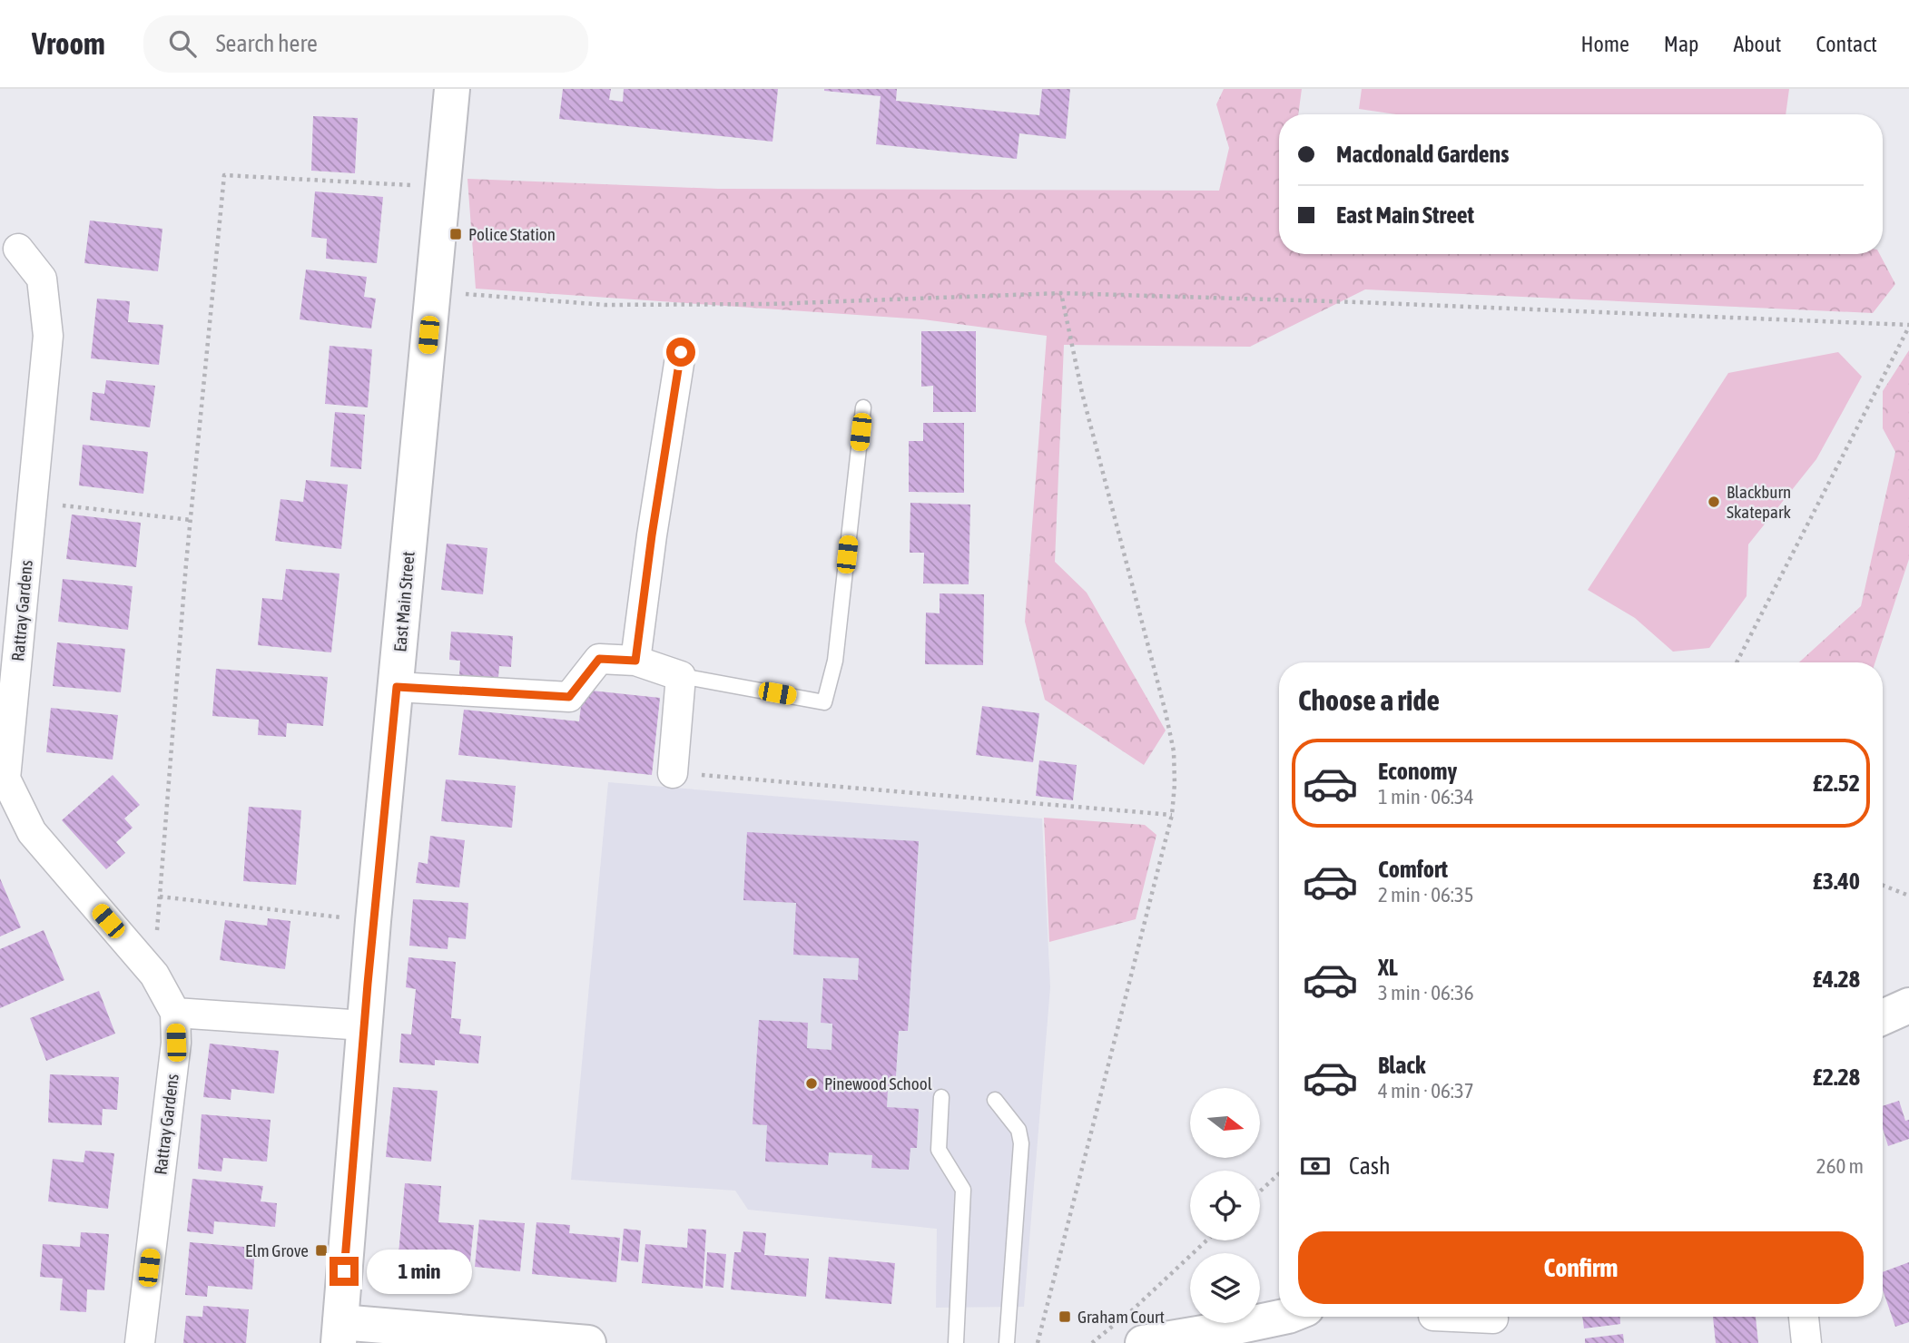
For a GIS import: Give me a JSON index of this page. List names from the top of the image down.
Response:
{
  "streets": {
    "main road": ["East Main Street"],
    "street": ["Rattray Gardens"]
  },
  "places": {
    "transit": ["Police Station", "Elm Grove", "Graham Court"],
    "other": ["Blackburn Skatepark", "Pinewood School"]
  },
  "north": "right",
  "page": {
    "header": "Vroom",
    "search": "Search here",
    "nav": [
      "Home",
      "Map",
      "About",
      "Contact"
    ],
    "banner": ["Macdonald Gardens", "East Main Street"],
    "heading": "Choose a ride",
    "list": [
      {
        "name": "Economy",
        "note": "1 min · 06:34",
        "value": "£2.52"
      },
      {
        "name": "Comfort",
        "note": "2 min · 06:35",
        "value": "£3.40"
      },
      {
        "name": "XL",
        "note": "3 min · 06:36",
        "value": "£4.28"
      },
      {
        "name": "Black",
        "note": "4 min · 06:37",
        "value": "£2.28"
      }
    ],
    "pay": ["Cash", "260 m"],
    "buttons": "Confirm",
    "bubble": "1 min"
  }
}
